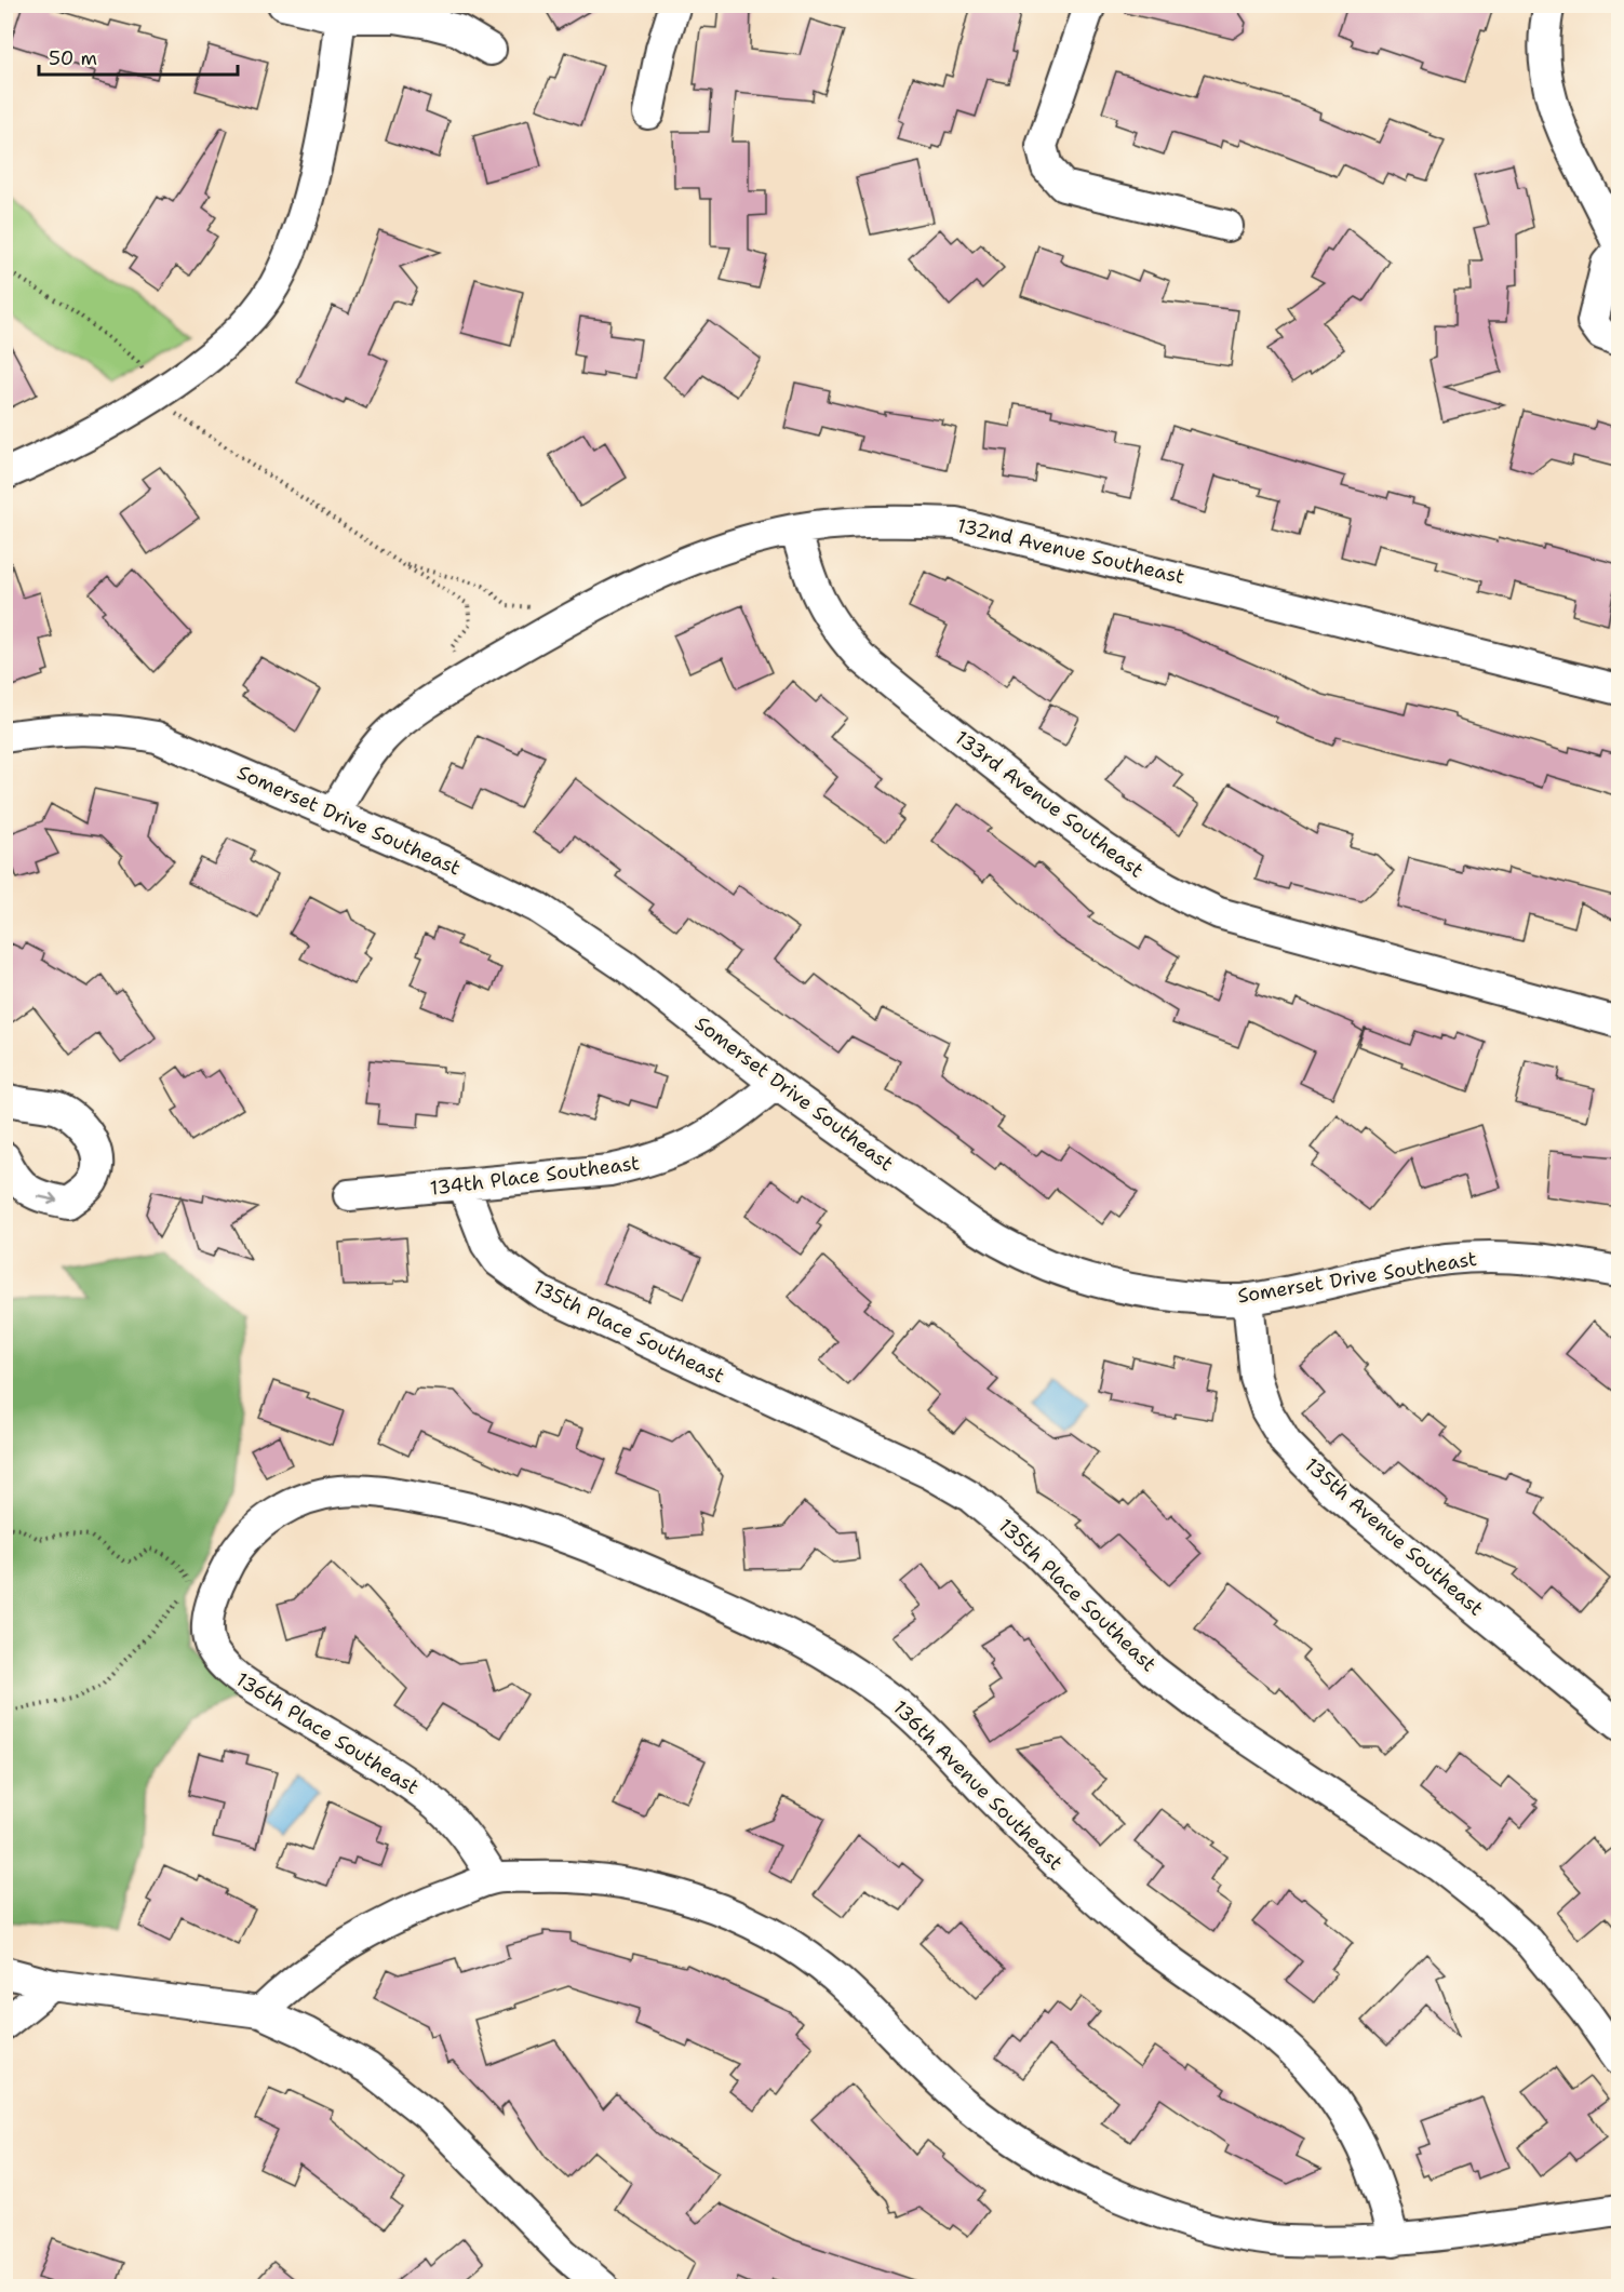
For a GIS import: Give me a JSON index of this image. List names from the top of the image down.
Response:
{
  "streets": {
    "street": [
      "132nd Avenue Southeast",
      "133rd Avenue Southeast",
      "Somerset Drive Southeast",
      "134th Place Southeast",
      "135th Place Southeast",
      "135th Avenue Southeast",
      "136th Place Southeast",
      "136th Avenue Southeast"
    ]
  },
  "crossings": [
    ["132nd Avenue Southeast", "133rd Avenue Southeast"],
    ["132nd Avenue Southeast", "Somerset Drive Southeast"],
    ["Somerset Drive Southeast", "134th Place Southeast"],
    ["Somerset Drive Southeast", "135th Avenue Southeast"],
    ["134th Place Southeast", "135th Place Southeast"],
    ["136th Place Southeast", "136th Avenue Southeast"]
  ],
  "scale_bar": "50 m"
}
